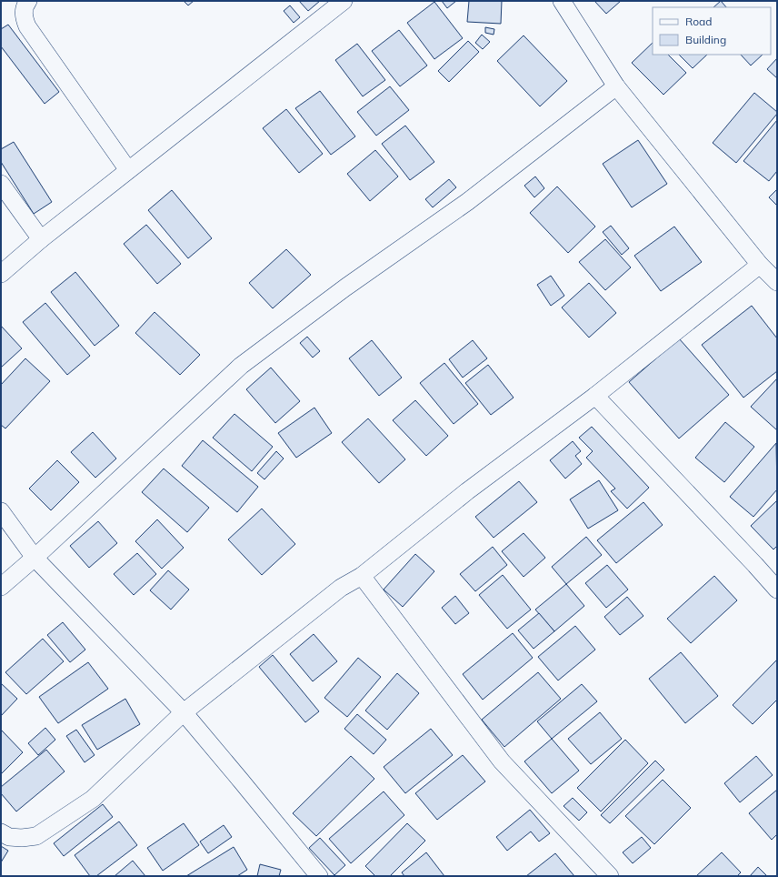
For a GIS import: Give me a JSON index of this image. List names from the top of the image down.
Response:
{
  "legend": ["Road", "Building"]
}
